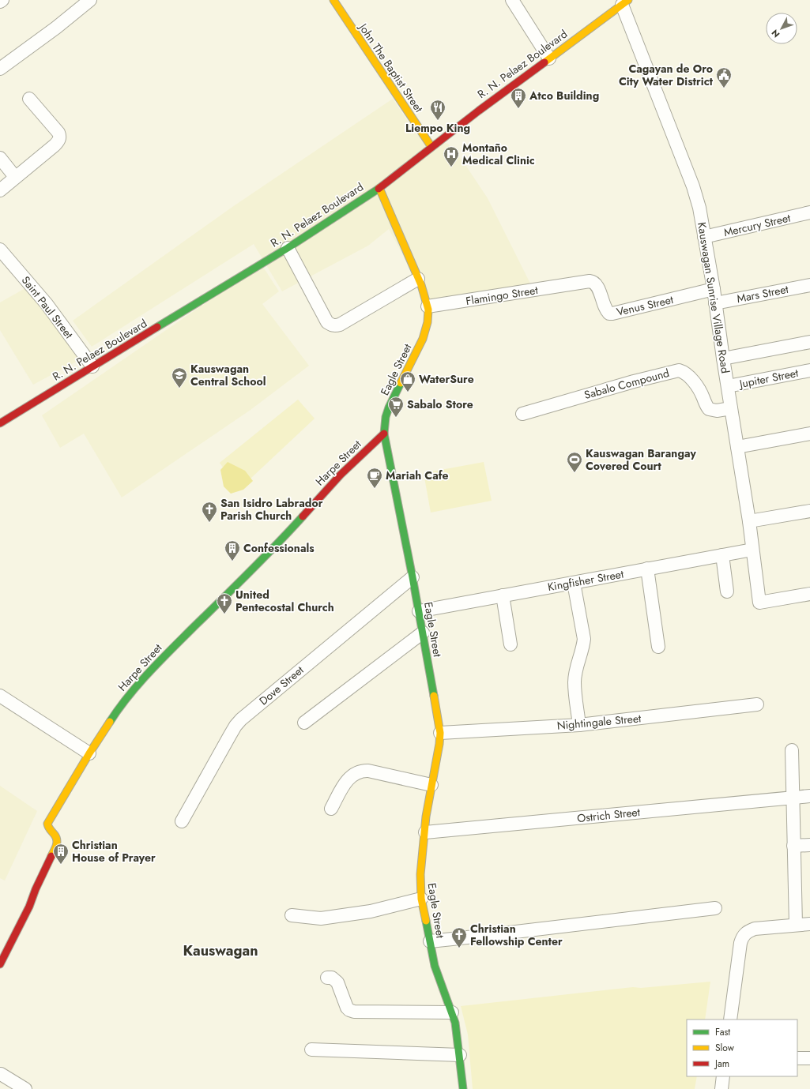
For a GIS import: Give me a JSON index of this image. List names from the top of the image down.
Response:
{
  "streets": {
    "street": [
      "R. N. Pelaez Boulevard",
      "John The Baptist Street",
      "Mercury Street",
      "Mars Street",
      "Flamingo Street",
      "Kauswagan Sunrise Village Road",
      "Venus Street",
      "Saint Paul Street",
      "Eagle Street",
      "Jupiter Street",
      "Sabalo Compound",
      "Harpe Street",
      "Kingfisher Street",
      "Dove Street",
      "Nightingale Street",
      "Ostrich Street"
    ]
  },
  "crossings": [
    ["R. N. Pelaez Boulevard", "John The Baptist Street"],
    ["R. N. Pelaez Boulevard", "Kauswagan Sunrise Village Road"],
    ["R. N. Pelaez Boulevard", "Saint Paul Street"],
    ["R. N. Pelaez Boulevard", "Eagle Street"],
    ["Mercury Street", "Kauswagan Sunrise Village Road"],
    ["Mars Street", "Kauswagan Sunrise Village Road"],
    ["Flamingo Street", "Venus Street"],
    ["Flamingo Street", "Eagle Street"],
    ["Kauswagan Sunrise Village Road", "Venus Street"],
    ["Kauswagan Sunrise Village Road", "Jupiter Street"],
    ["Kauswagan Sunrise Village Road", "Sabalo Compound"],
    ["Kauswagan Sunrise Village Road", "Kingfisher Street"],
    ["Eagle Street", "Harpe Street"],
    ["Eagle Street", "Kingfisher Street"],
    ["Eagle Street", "Dove Street"],
    ["Eagle Street", "Nightingale Street"],
    ["Eagle Street", "Ostrich Street"]
  ],
  "districts": ["Kauswagan"],
  "places": {
    "public building": ["Cagayan de Oro City Water District"],
    "building": ["Atco Building", "Confessionals", "Christian House of Prayer"],
    "restaurant": ["Liempo King"],
    "hospital": ["Montaño Medical Clinic"],
    "school or university": ["Kauswagan Central School"],
    "shop": ["WaterSure"],
    "supermarket": ["Sabalo Store"],
    "sports": ["Kauswagan Barangay Covered Court"],
    "cafe": ["Mariah Cafe"],
    "church": ["San Isidro Labrador Parish Church", "United Pentecostal Church", "Christian Fellowship Center"]
  },
  "legend": ["Fast", "Slow", "Jam"],
  "north": "bottom left"
}
